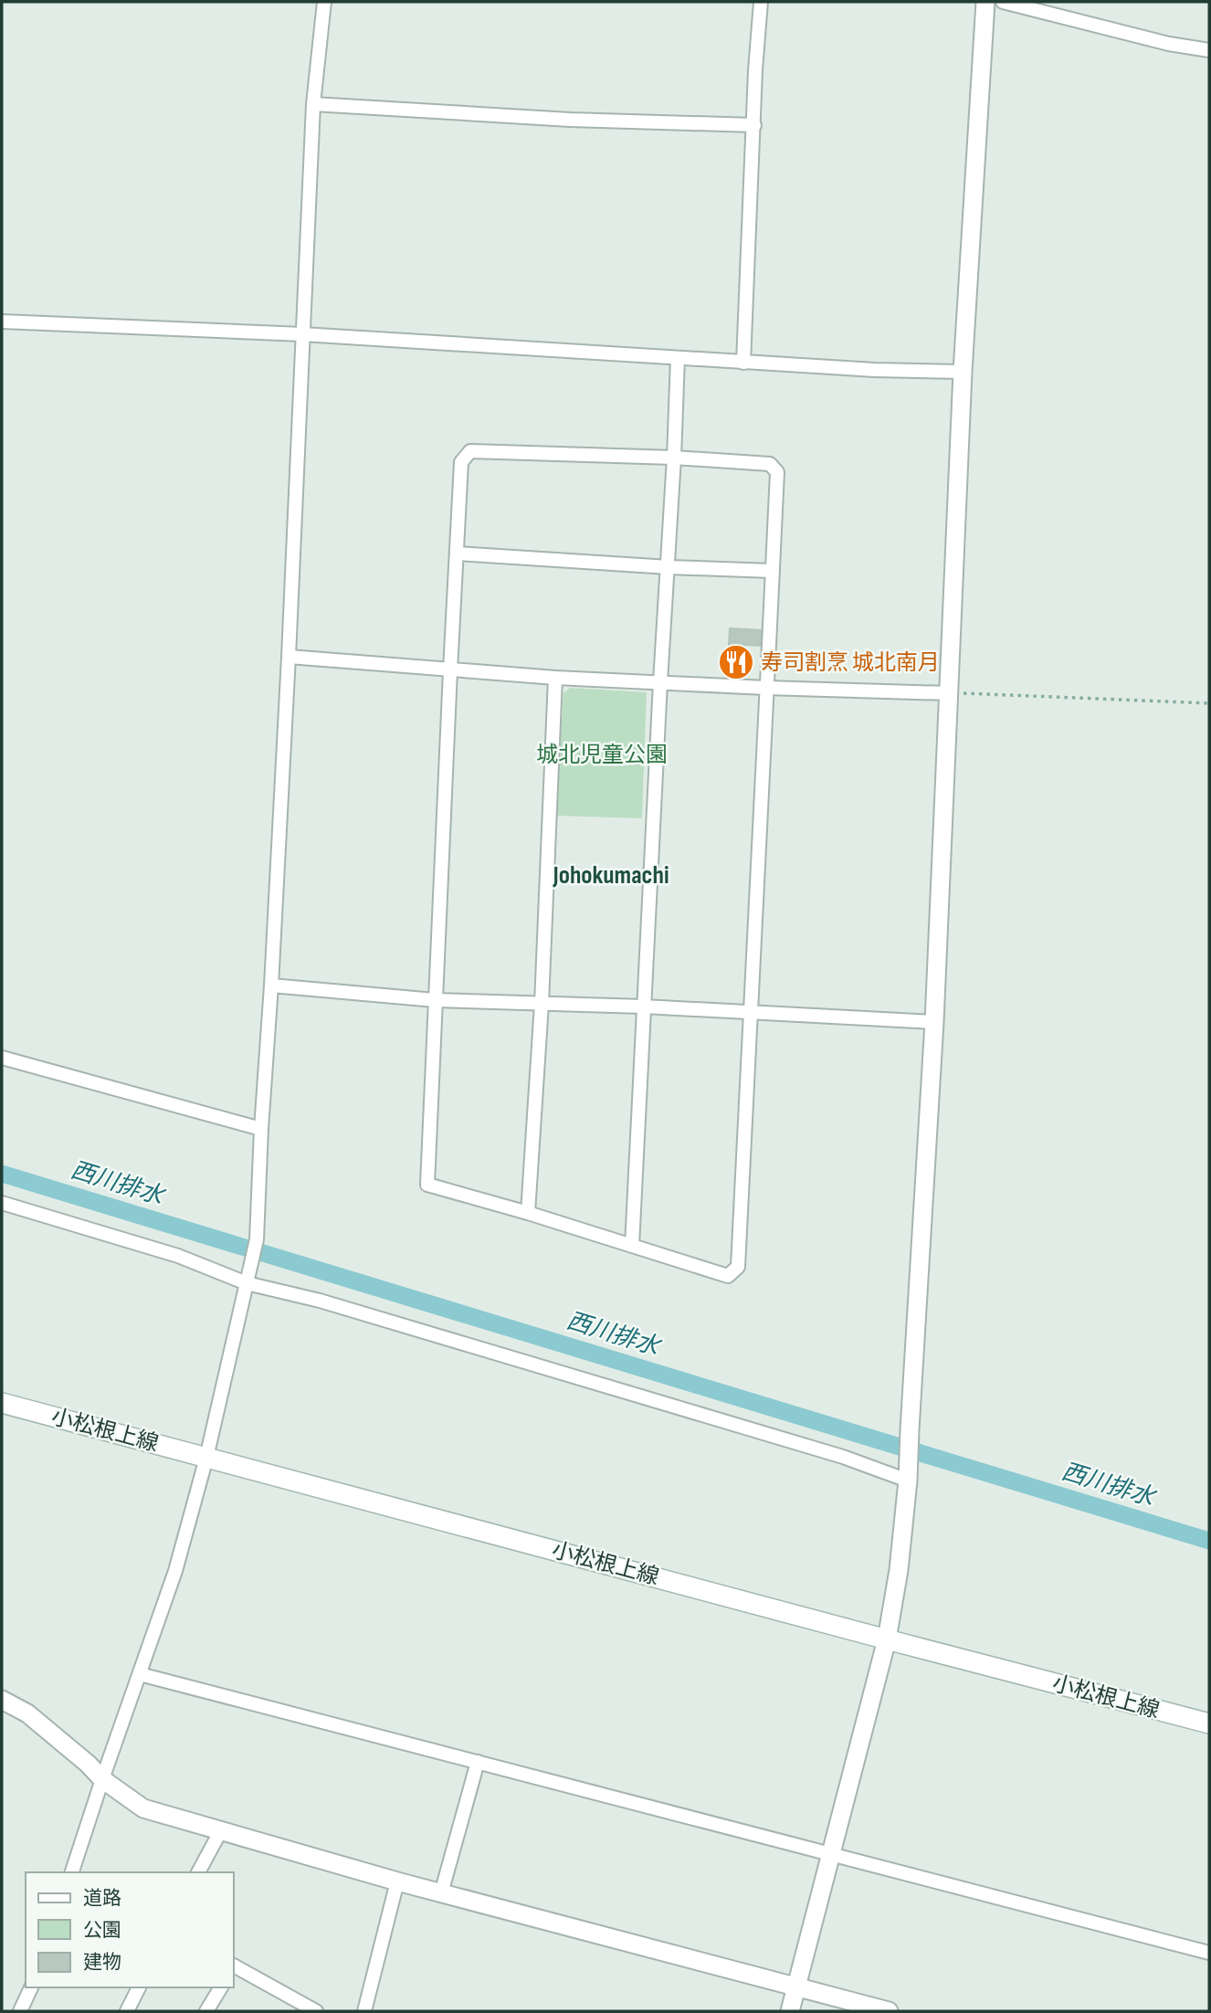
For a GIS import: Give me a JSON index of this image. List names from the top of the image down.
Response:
{
  "streets": {
    "main road": ["小松根上線"]
  },
  "districts": ["Johokumachi"],
  "water": ["西川排水"],
  "parks": ["城北児童公園"],
  "places": {
    "restaurant": ["寿司割烹 城北南月"]
  },
  "legend": ["道路", "公園", "建物"]
}
